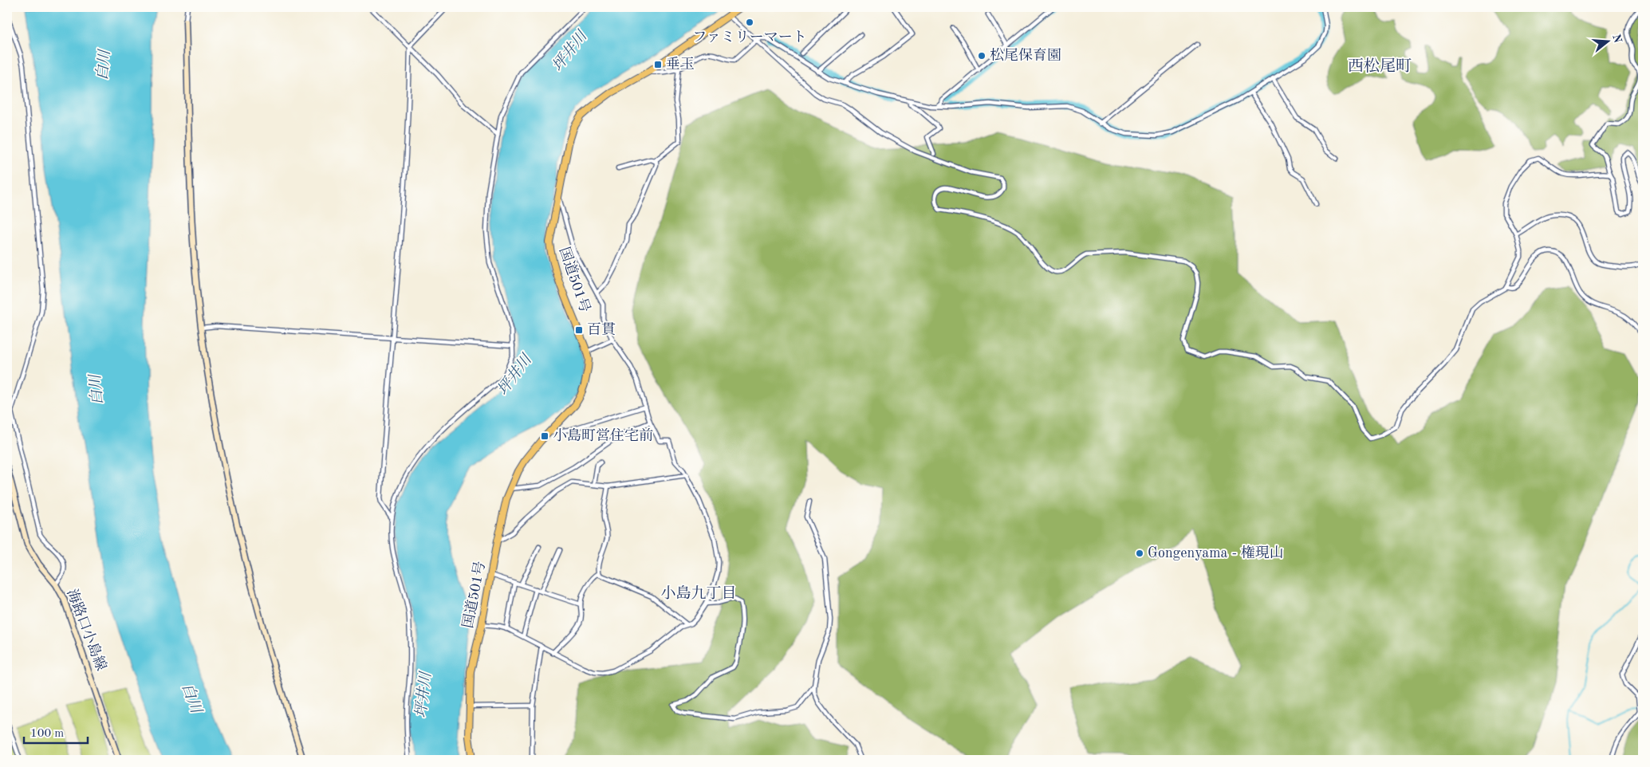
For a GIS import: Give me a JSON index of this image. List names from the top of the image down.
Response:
{
  "streets": {
    "highway": ["国道501号"],
    "street": ["海路口小島線"]
  },
  "districts": ["西松尾町", "小島九丁目"],
  "water": ["坪井川", "白川"],
  "places": {
    "other": ["ファミリーマート", "松尾保育園", "Gongenyama - 権現山"],
    "transit": ["垂玉", "百貫", "小島町営住宅前"]
  },
  "scale_bar": "100 m",
  "north": "right"
}
